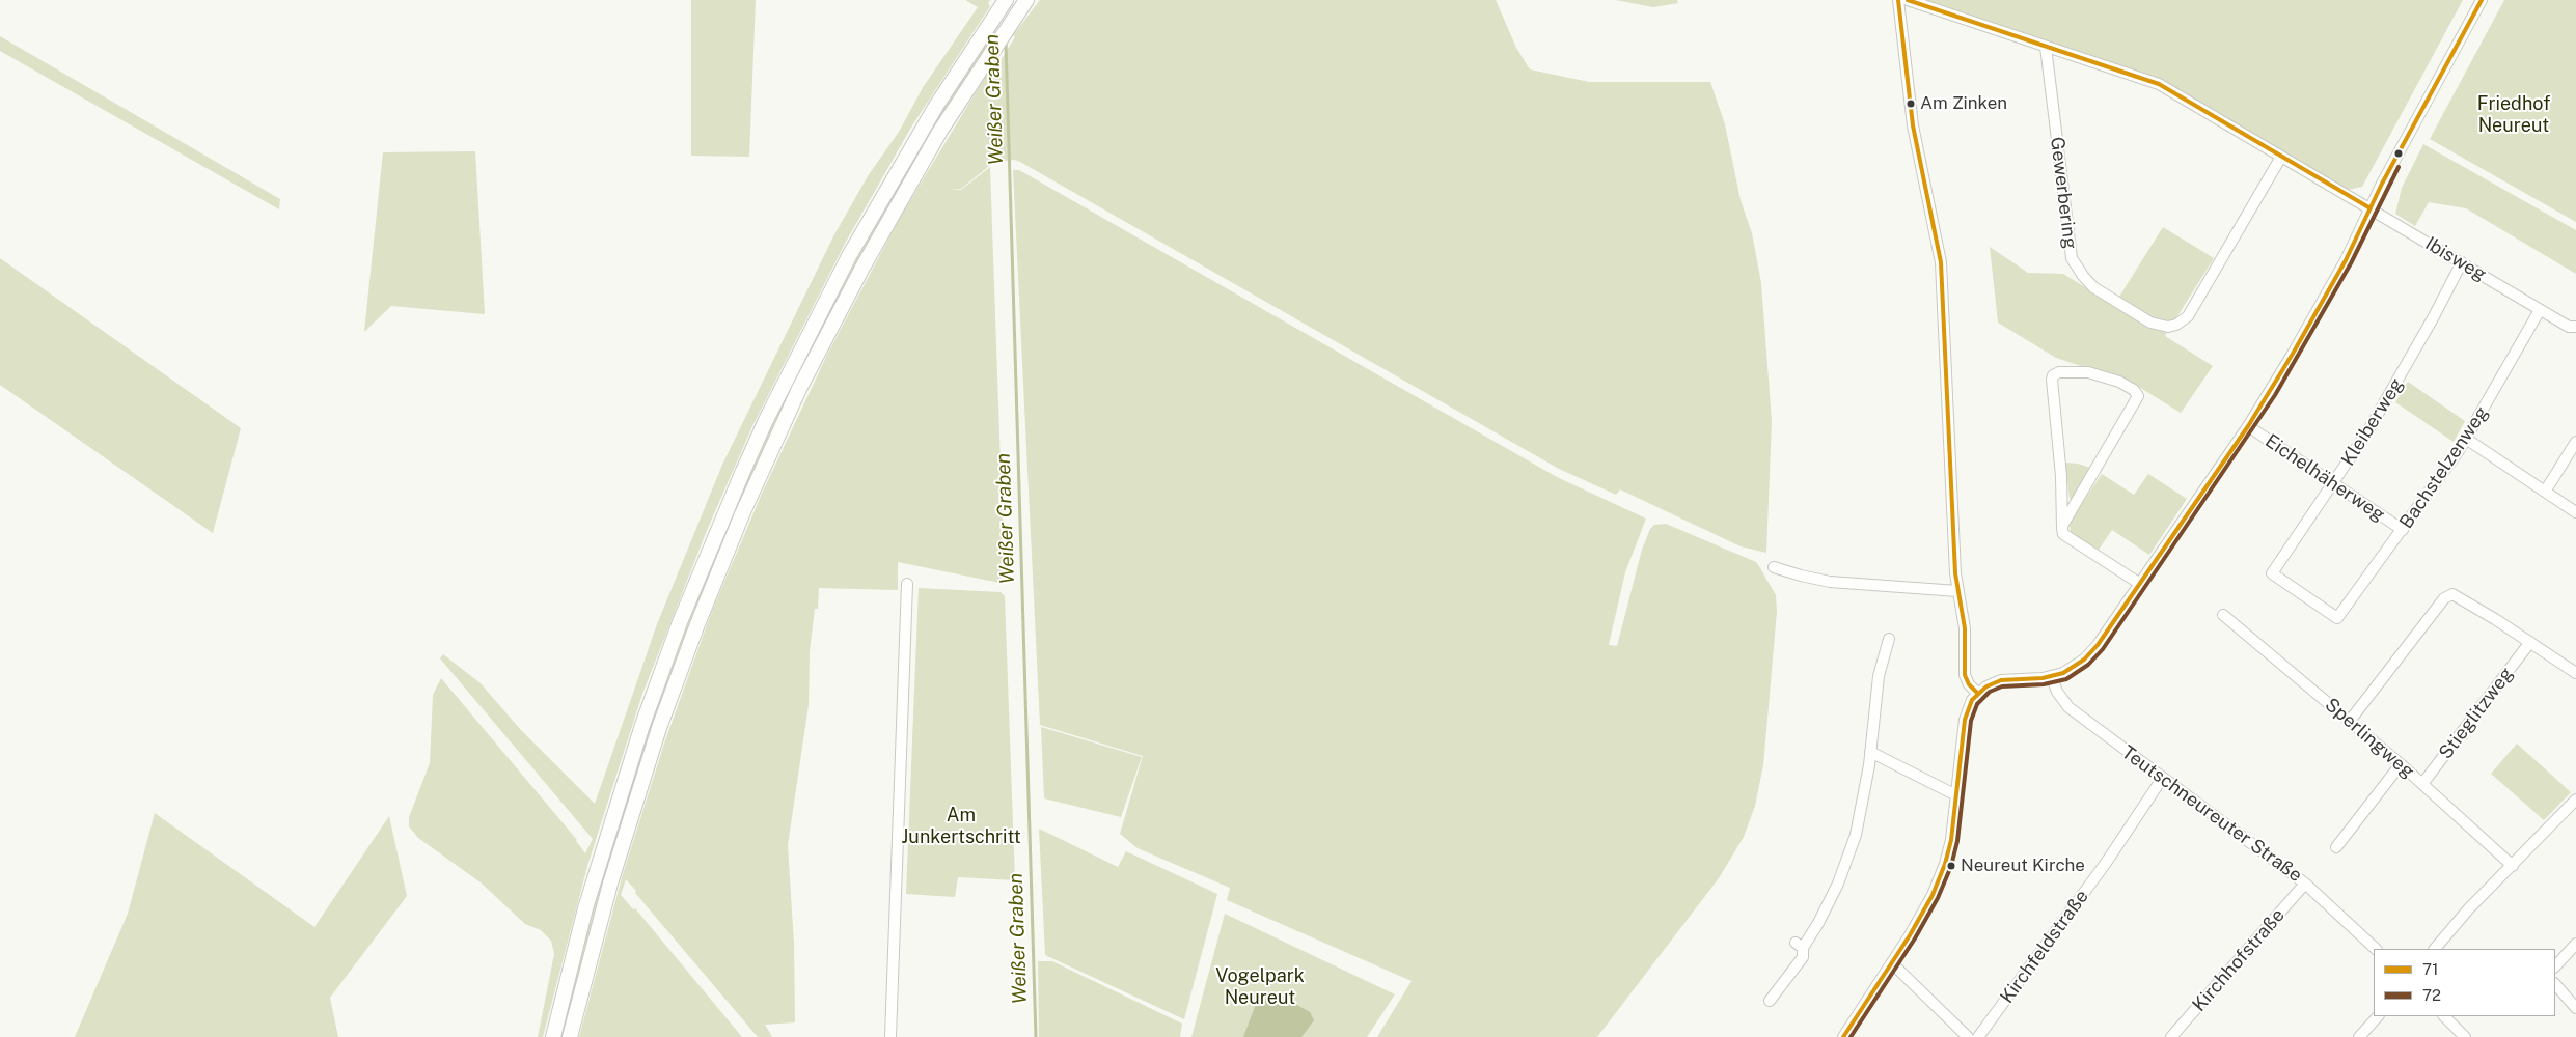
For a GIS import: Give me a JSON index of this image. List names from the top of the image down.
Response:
{
  "streets": {
    "street": [
      "Gewerbering",
      "Ibisweg",
      "Kleiberweg",
      "Bachstelzenweg",
      "Eichelhäherweg",
      "Stieglitzweg",
      "Sperlingweg",
      "Teutschneureuter Straße",
      "Kirchfeldstraße",
      "Kirchhofstraße"
    ]
  },
  "crossings": [
    ["Ibisweg", "Kleiberweg"],
    ["Ibisweg", "Bachstelzenweg"],
    ["Kleiberweg", "Bachstelzenweg"],
    ["Kleiberweg", "Eichelhäherweg"],
    ["Bachstelzenweg", "Eichelhäherweg"],
    ["Stieglitzweg", "Sperlingweg"],
    ["Teutschneureuter Straße", "Kirchfeldstraße"],
    ["Teutschneureuter Straße", "Kirchhofstraße"]
  ],
  "water": ["Weißer Graben"],
  "parks": ["Friedhof Neureut", "Am Junkertschritt", "Vogelpark Neureut"],
  "places": ["Am Zinken", "Neureut Kirche"],
  "lines": ["transit line 71", "transit line 72"],
  "legend": ["71", "72"]
}
